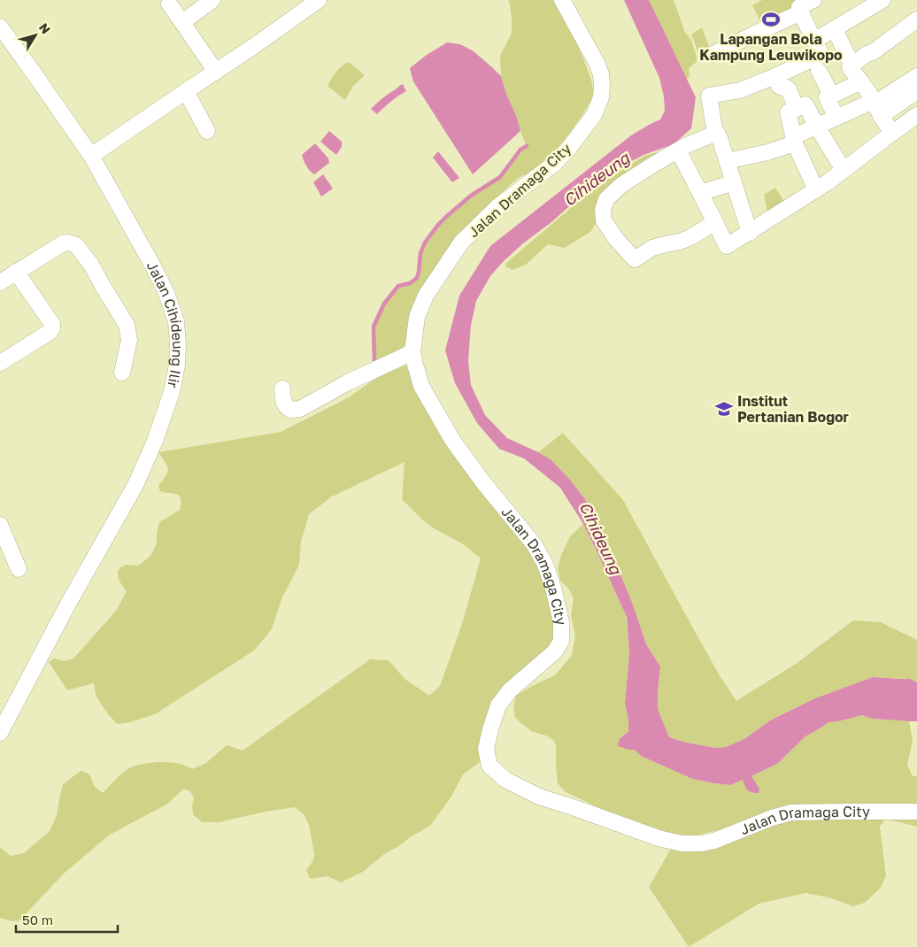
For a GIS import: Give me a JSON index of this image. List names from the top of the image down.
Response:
{
  "streets": {
    "street": ["Jalan Dramaga City", "Jalan Cihideung Ilir"]
  },
  "water": ["Cihideung"],
  "places": {
    "sports": ["Lapangan Bola Kampung Leuwikopo"],
    "school or university": ["Institut Pertanian Bogor"]
  },
  "scale_bar": "50 m",
  "north": "top right"
}
